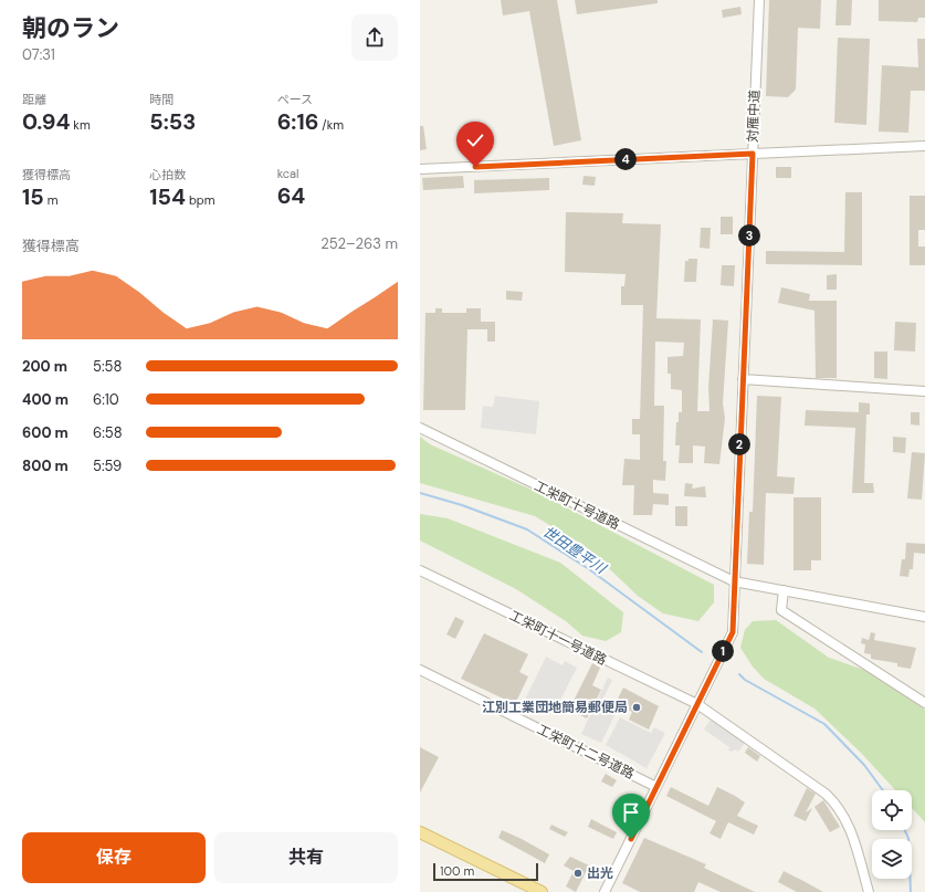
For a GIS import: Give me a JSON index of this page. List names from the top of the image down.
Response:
{
  "streets": {
    "street": [
      "対雁中道",
      "工栄町十号道路",
      "工栄町十一号道路",
      "工栄町十二号道路"
    ]
  },
  "crossings": [
    ["対雁中道", "工栄町十号道路"],
    ["対雁中道", "工栄町十一号道路"],
    ["対雁中道", "工栄町十二号道路"]
  ],
  "water": ["世田豊平川"],
  "places": ["江別工業団地簡易郵便局", "出光"],
  "scale_bar": "100 m",
  "page": {
    "heading": ["朝のラン", "07:31"],
    "stats": [
      ["距離", "0.94 km"],
      ["時間", "5:53"],
      ["ペース", "6:16 /km"],
      ["獲得標高", "15 m"],
      ["心拍数", "154 bpm"],
      ["kcal", "64"]
    ],
    "pins": [
      "4",
      "3",
      "2",
      "1"
    ],
    "chart": ["獲得標高", "252–263 m"],
    "list": [
      {
        "name": "200 m",
        "note": "5:58"
      },
      {
        "name": "400 m",
        "note": "6:10"
      },
      {
        "name": "600 m",
        "note": "6:58"
      },
      {
        "name": "800 m",
        "note": "5:59"
      }
    ],
    "buttons": ["保存", "共有"],
    "scale": "100 m"
  }
}
